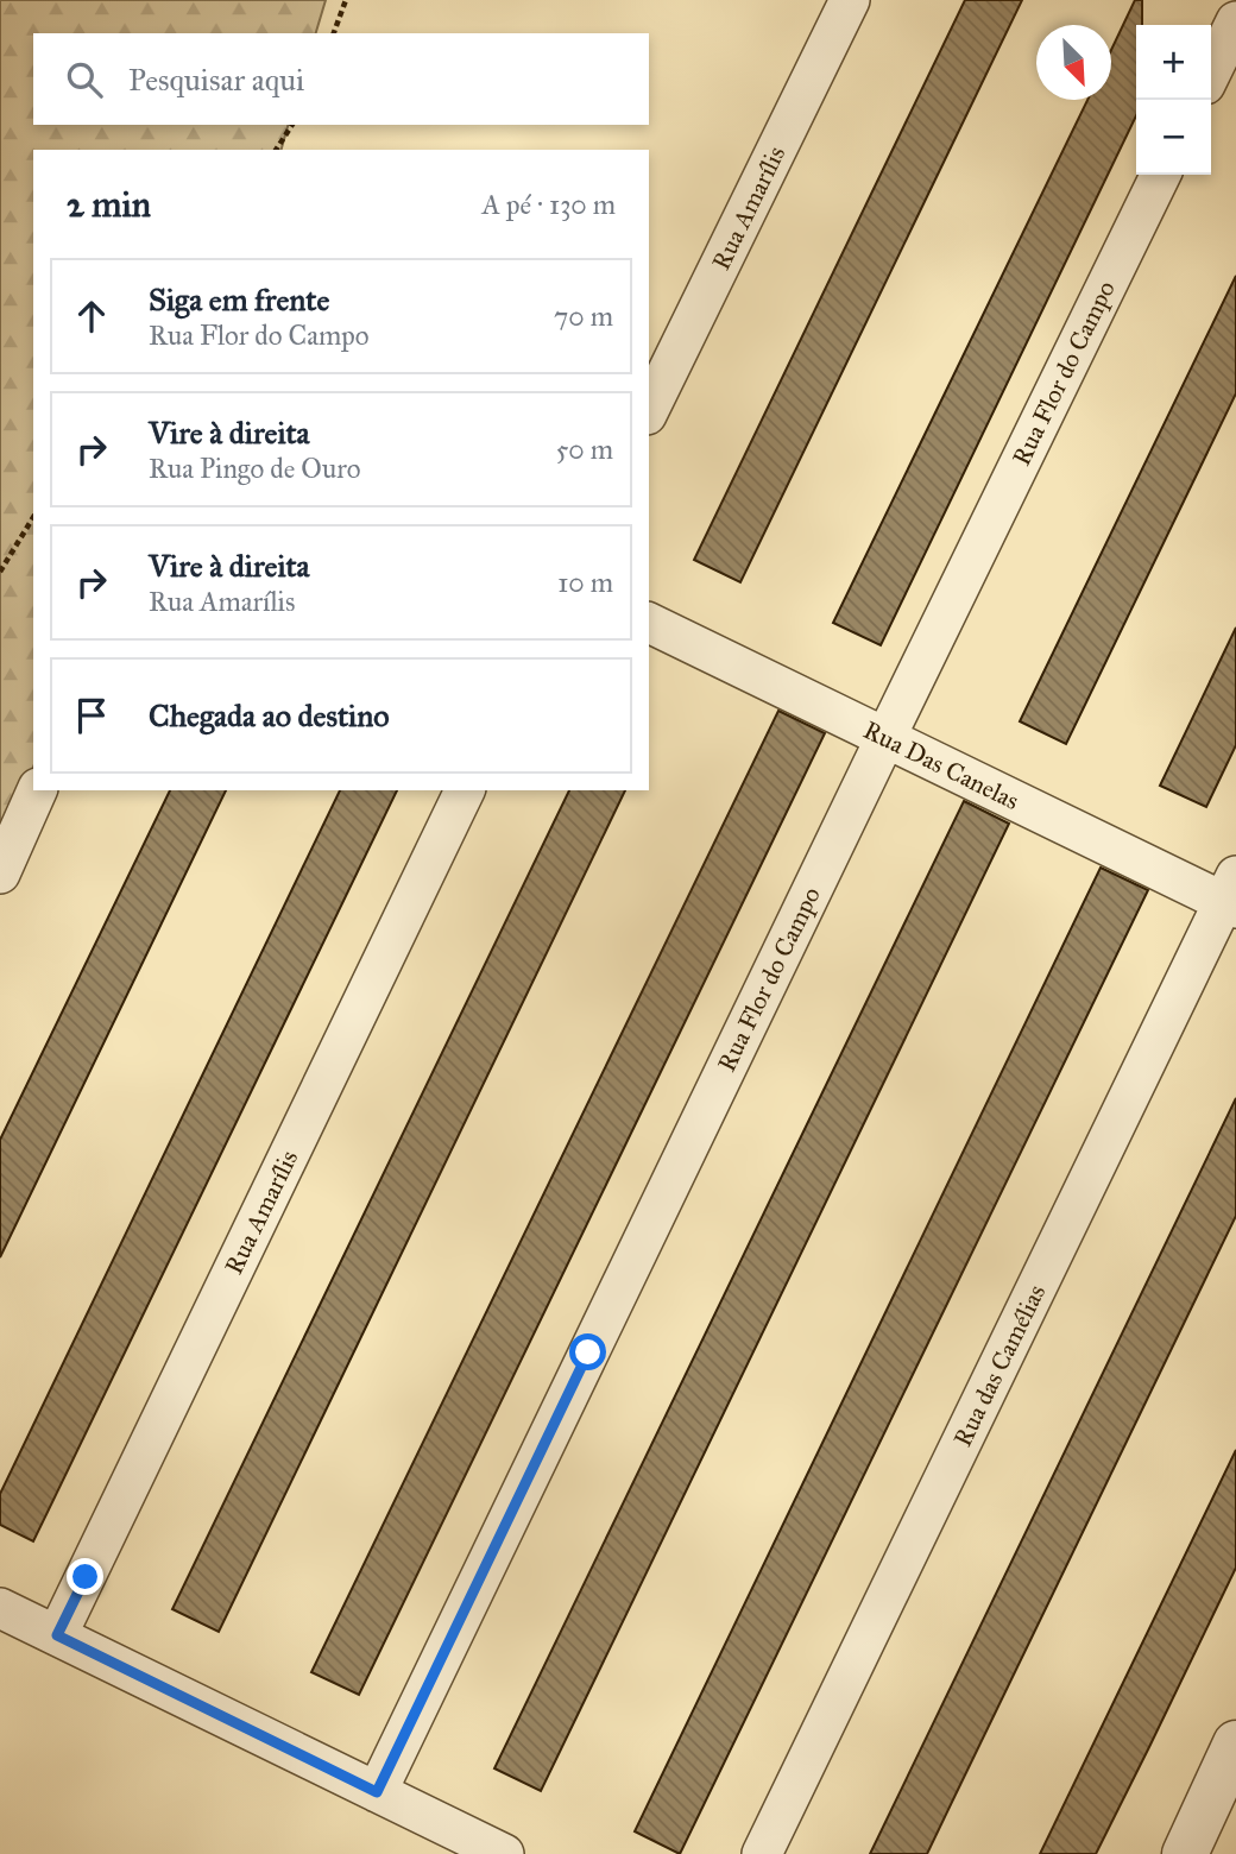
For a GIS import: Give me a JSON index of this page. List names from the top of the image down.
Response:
{
  "streets": {
    "street": [
      "Rua Amarílis",
      "Rua Flor do Campo",
      "Rua Das Canelas",
      "Rua das Camélias"
    ]
  },
  "crossings": [
    ["Rua Flor do Campo", "Rua Das Canelas"],
    ["Rua Das Canelas", "Rua das Camélias"]
  ],
  "north": "bottom right",
  "page": {
    "map_buttons": ["+", "−"],
    "search": "Pesquisar aqui",
    "heading": ["2 min", "A pé · 130 m"],
    "list": [
      ["Siga em frente", "Rua Flor do Campo", "70 m"],
      ["Vire à direita", "Rua Pingo de Ouro", "50 m"],
      ["Vire à direita", "Rua Amarílis", "10 m"],
      "Chegada ao destino"
    ]
  }
}
